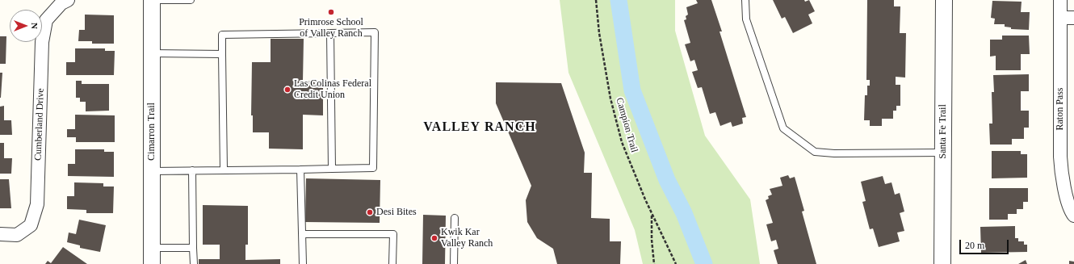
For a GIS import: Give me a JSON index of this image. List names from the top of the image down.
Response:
{
  "streets": {
    "street": [
      "Raton Pass",
      "Cumberland Drive",
      "Cimarron Trail",
      "Santa Fe Trail"
    ],
    "path": ["Campion Trail"]
  },
  "districts": ["VALLEY RANCH"],
  "places": [
    "Primrose School of Valley Ranch",
    "Las Colinas Federal Credit Union",
    "Desi Bites",
    "Kwik Kar Valley Ranch"
  ],
  "scale_bar": "20 m",
  "north": "right"
}
